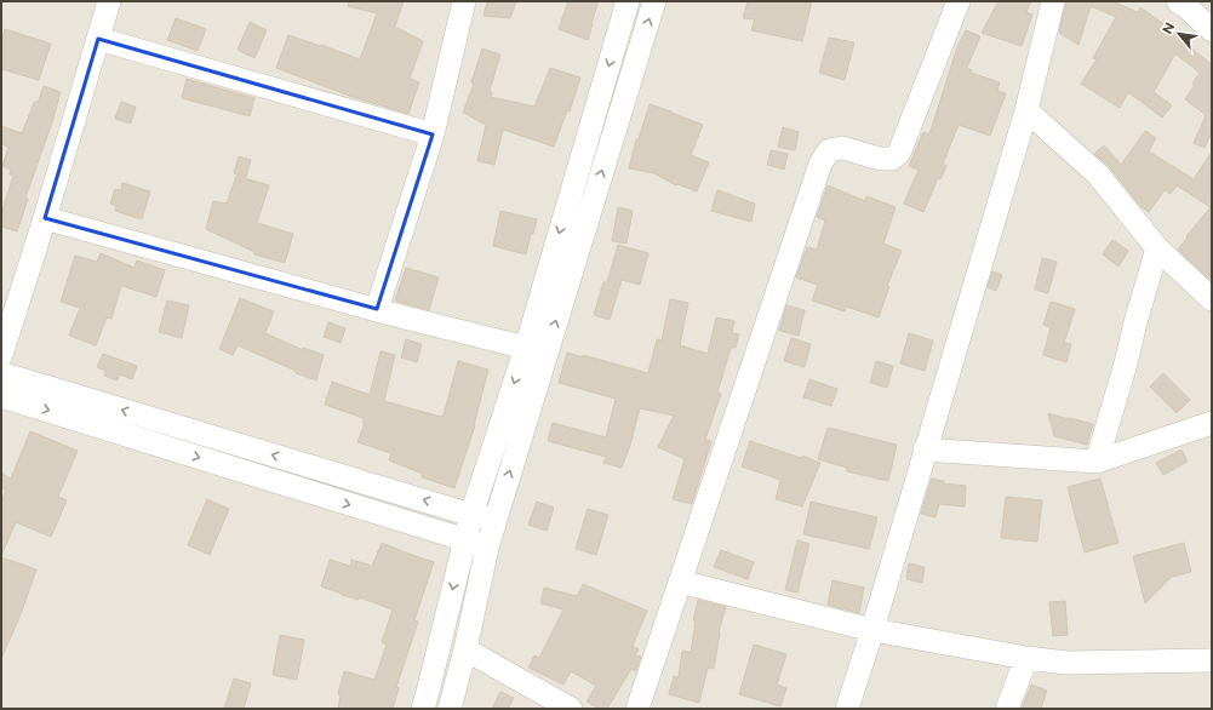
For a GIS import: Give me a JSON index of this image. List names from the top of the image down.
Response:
{
  "north": "top left"
}
